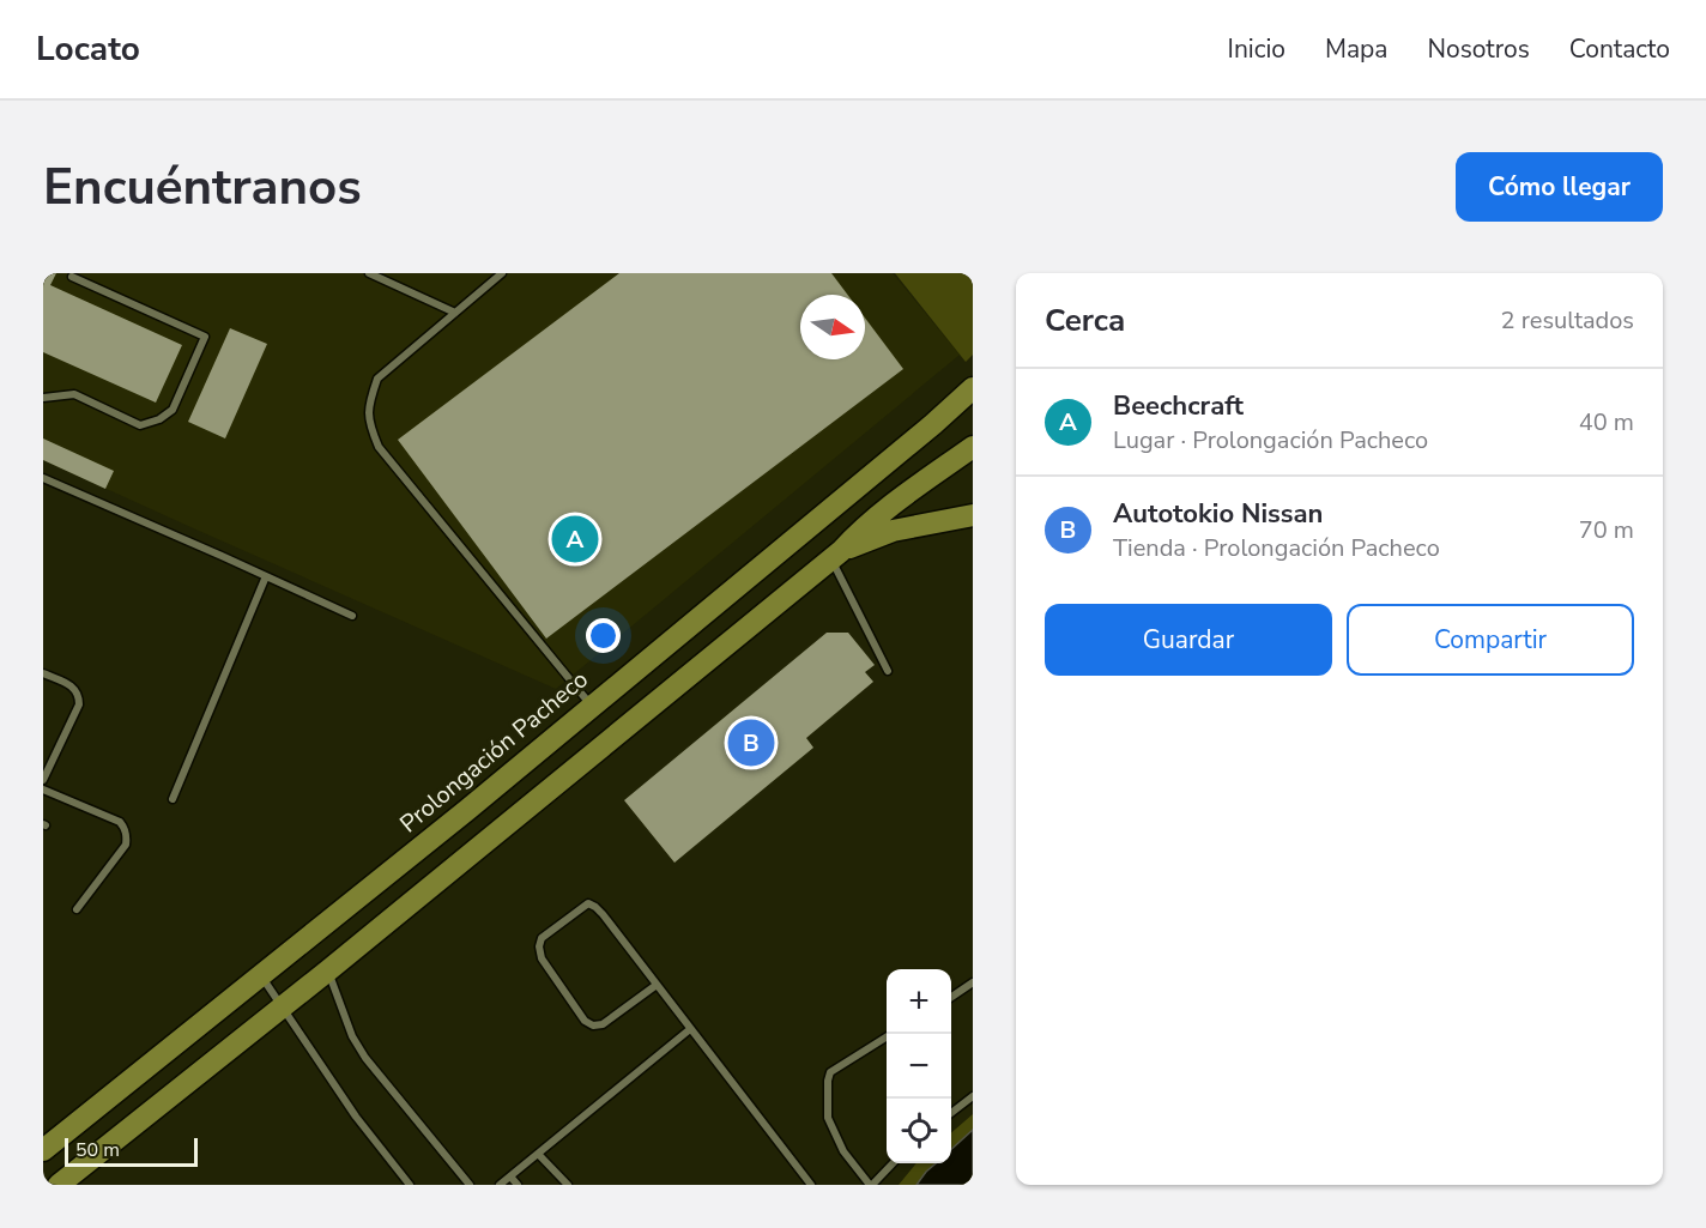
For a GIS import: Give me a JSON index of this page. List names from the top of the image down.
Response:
{
  "streets": {
    "main road": ["Prolongación Pacheco"]
  },
  "scale_bar": "50 m",
  "north": "right",
  "page": {
    "header": "Locato",
    "nav": [
      "Inicio",
      "Mapa",
      "Nosotros",
      "Contacto"
    ],
    "buttons": [
      "Cómo llegar",
      ["Guardar", "Compartir"]
    ],
    "title": "Encuéntranos",
    "heading": ["Cerca", "2 resultados"],
    "list": [
      {
        "mark": "A",
        "name": "Beechcraft",
        "note": "Lugar · Prolongación Pacheco",
        "value": "40 m"
      },
      {
        "mark": "B",
        "name": "Autotokio Nissan",
        "note": "Tienda · Prolongación Pacheco",
        "value": "70 m"
      }
    ],
    "pins": ["A", "B"],
    "map_buttons": ["+", "−"],
    "scale": "50 m"
  }
}
